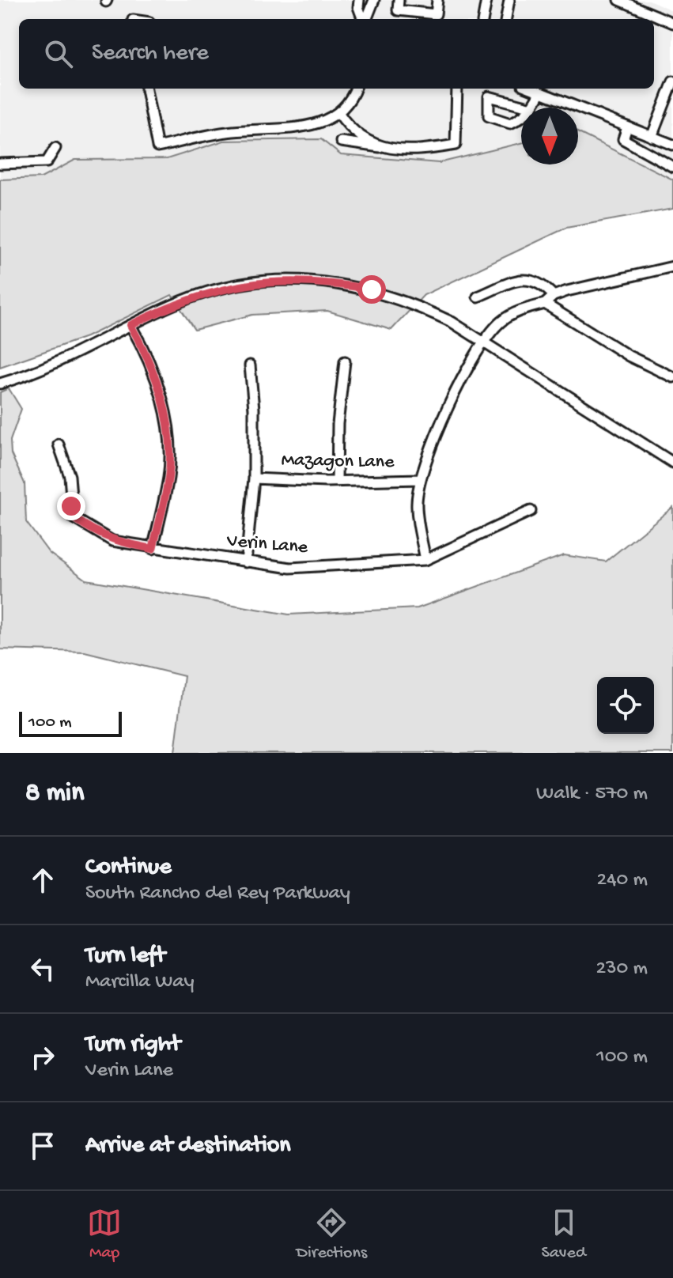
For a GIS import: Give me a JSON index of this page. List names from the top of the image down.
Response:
{
  "streets": {
    "street": ["Mazagon Lane", "Verin Lane"]
  },
  "scale_bar": "100 m",
  "north": "bottom",
  "page": {
    "search": "Search here",
    "scale": "100 m",
    "heading": ["8 min", "Walk · 570 m"],
    "list": [
      ["Continue", "South Rancho del Rey Parkway", "240 m"],
      ["Turn left", "Marcilla Way", "230 m"],
      ["Turn right", "Verin Lane", "100 m"],
      "Arrive at destination"
    ],
    "nav": ["Map", "Directions", "Saved"]
  }
}
